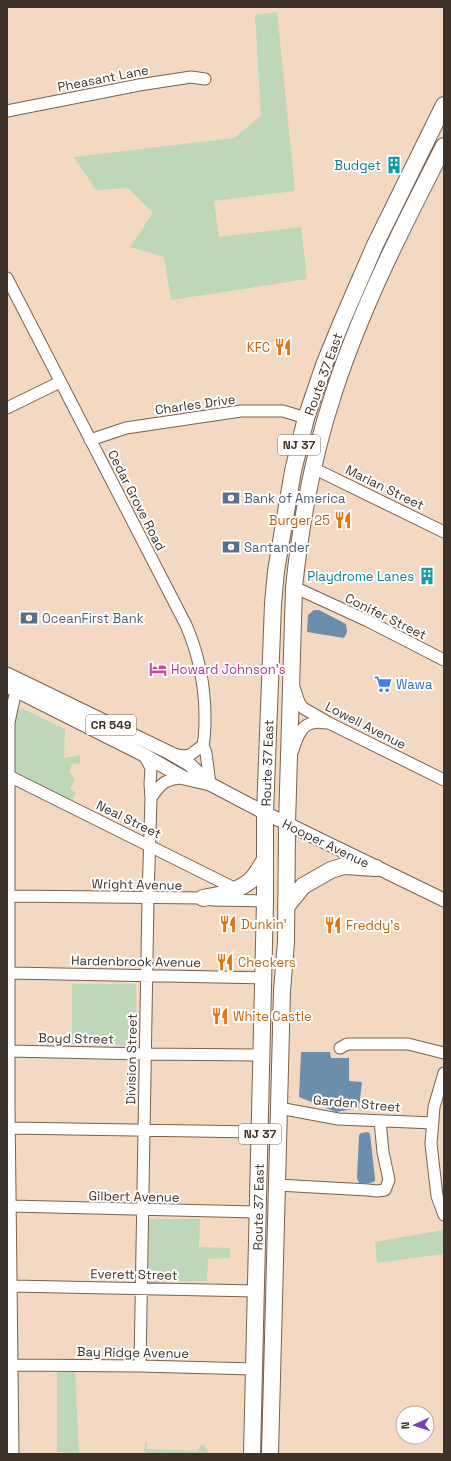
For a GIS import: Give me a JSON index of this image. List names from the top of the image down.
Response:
{
  "streets": {
    "highway": ["Route 37 East", "NJ 37"],
    "main road": ["CR 549", "Hooper Avenue"],
    "street": [
      "Pheasant Lane",
      "Charles Drive",
      "Marian Street",
      "Cedar Grove Road",
      "Conifer Street",
      "Lowell Avenue",
      "Neal Street",
      "Wright Avenue",
      "Hardenbrook Avenue",
      "Boyd Street",
      "Division Street",
      "Garden Street",
      "Gilbert Avenue",
      "Everett Street",
      "Bay Ridge Avenue"
    ]
  },
  "crossings": [
    ["Route 37 East", "Charles Drive"],
    ["Route 37 East", "Marian Street"],
    ["Route 37 East", "Cedar Grove Road"],
    ["Route 37 East", "Conifer Street"],
    ["Route 37 East", "Lowell Avenue"],
    ["Route 37 East", "Neal Street"],
    ["Route 37 East", "Hooper Avenue"],
    ["Route 37 East", "Wright Avenue"],
    ["Route 37 East", "Hardenbrook Avenue"],
    ["Route 37 East", "Boyd Street"],
    ["Route 37 East", "Division Street"],
    ["Route 37 East", "Garden Street"],
    ["Route 37 East", "Gilbert Avenue"],
    ["Route 37 East", "Everett Street"],
    ["Route 37 East", "Bay Ridge Avenue"],
    ["Charles Drive", "Cedar Grove Road"],
    ["Cedar Grove Road", "Neal Street"],
    ["Cedar Grove Road", "Hooper Avenue"],
    ["Cedar Grove Road", "Division Street"],
    ["Neal Street", "Hooper Avenue"],
    ["Neal Street", "Division Street"],
    ["Hooper Avenue", "Division Street"],
    ["Wright Avenue", "Division Street"],
    ["Hardenbrook Avenue", "Division Street"],
    ["Boyd Street", "Division Street"],
    ["Division Street", "Gilbert Avenue"],
    ["Division Street", "Everett Street"],
    ["Division Street", "Bay Ridge Avenue"]
  ],
  "places": {
    "building": ["Budget", "Playdrome Lanes"],
    "restaurant": [
      "KFC",
      "Burger 25",
      "Dunkin'",
      "Freddy's",
      "Checkers",
      "White Castle"
    ],
    "bank": ["Bank of America", "Santander", "OceanFirst Bank"],
    "hotel": ["Howard Johnson's"],
    "supermarket": ["Wawa"]
  },
  "north": "left"
}
